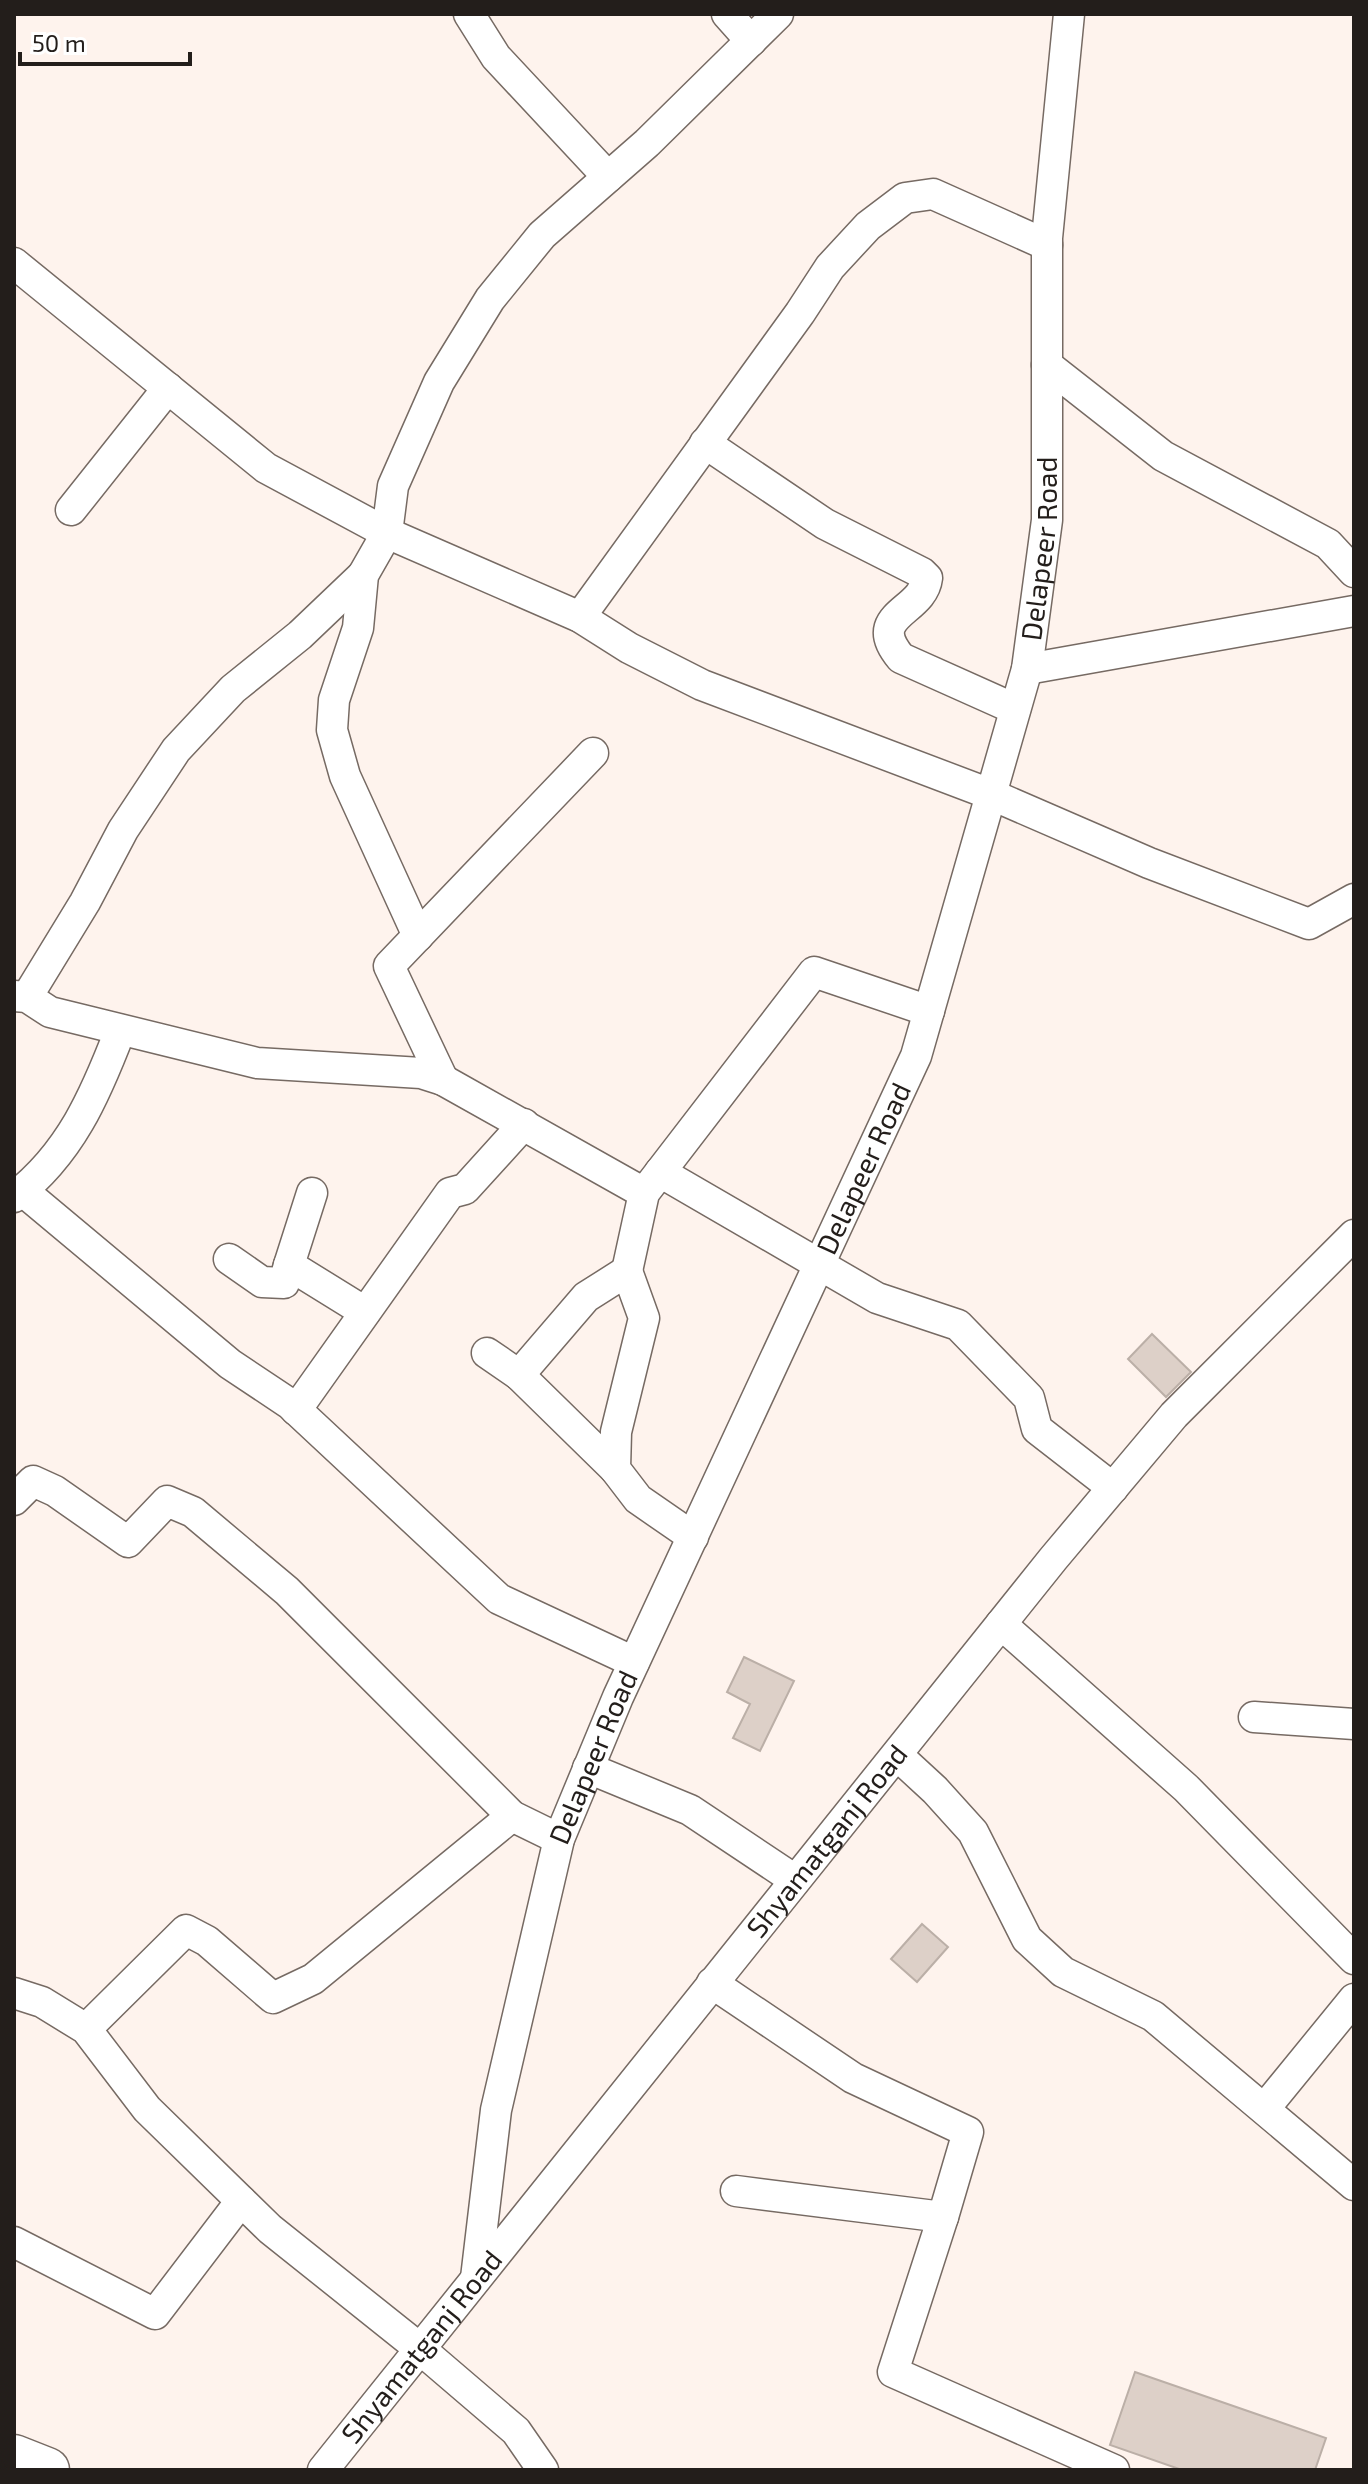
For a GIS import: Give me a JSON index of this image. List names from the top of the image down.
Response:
{
  "streets": {
    "street": ["Delapeer Road", "Shyamatganj Road"]
  },
  "crossings": [
    ["Delapeer Road", "Shyamatganj Road"]
  ],
  "scale_bar": "50 m"
}
